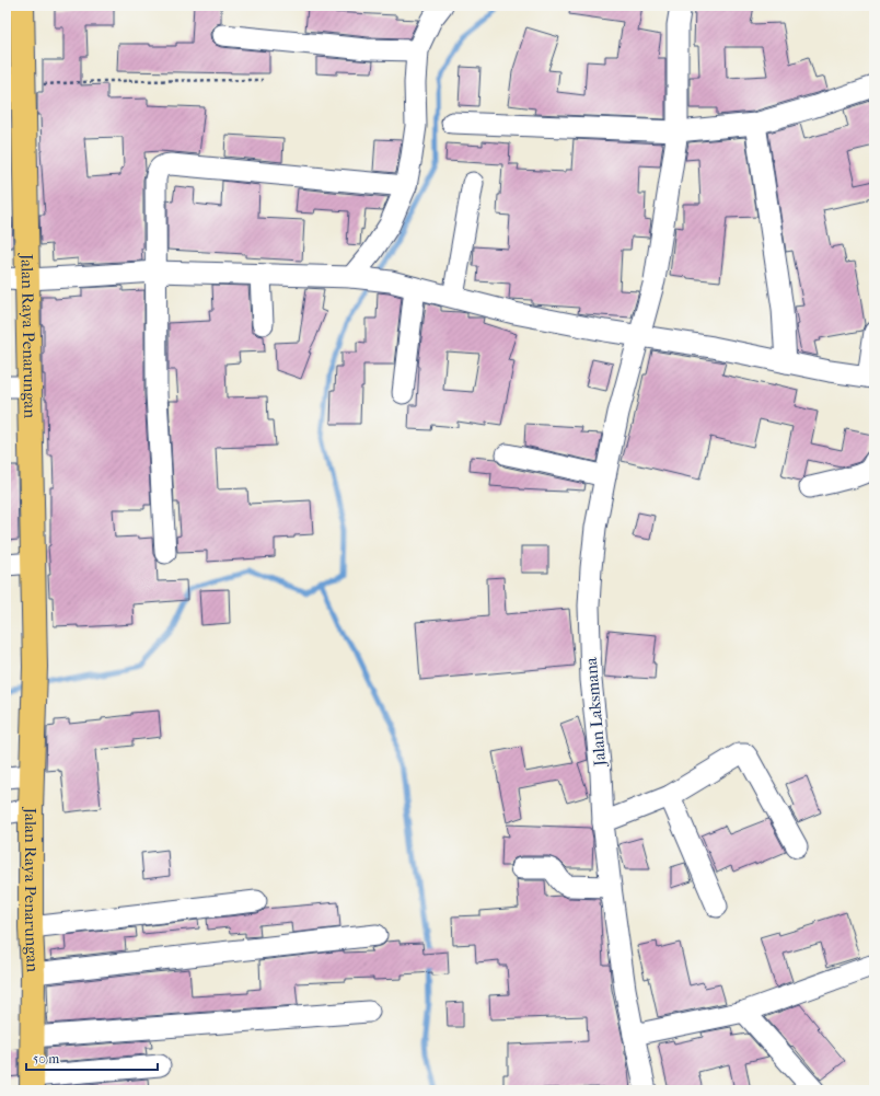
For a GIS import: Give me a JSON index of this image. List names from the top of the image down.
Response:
{
  "streets": {
    "main road": ["Jalan Raya Penarungan"],
    "street": ["Jalan Laksmana"]
  },
  "scale_bar": "50 m"
}
